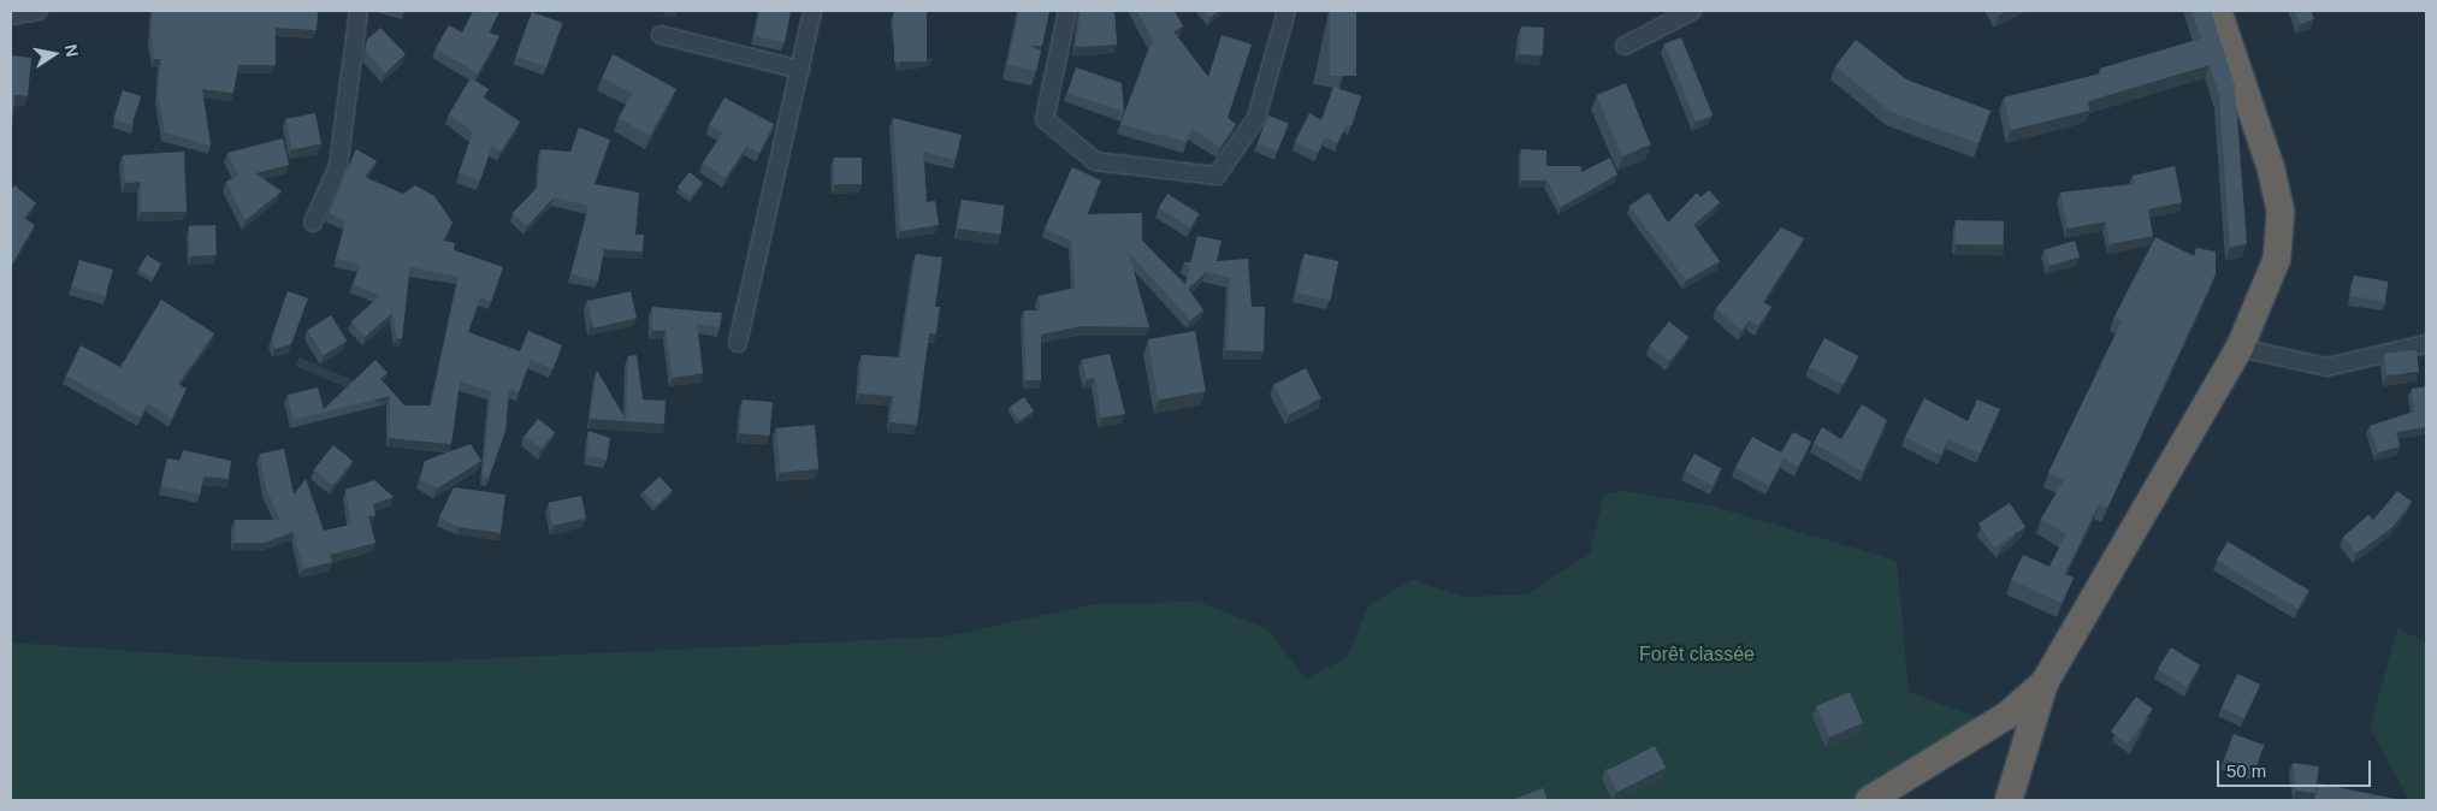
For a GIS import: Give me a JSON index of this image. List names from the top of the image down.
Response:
{
  "parks": ["Forêt classée"],
  "scale_bar": "50 m",
  "north": "right"
}
